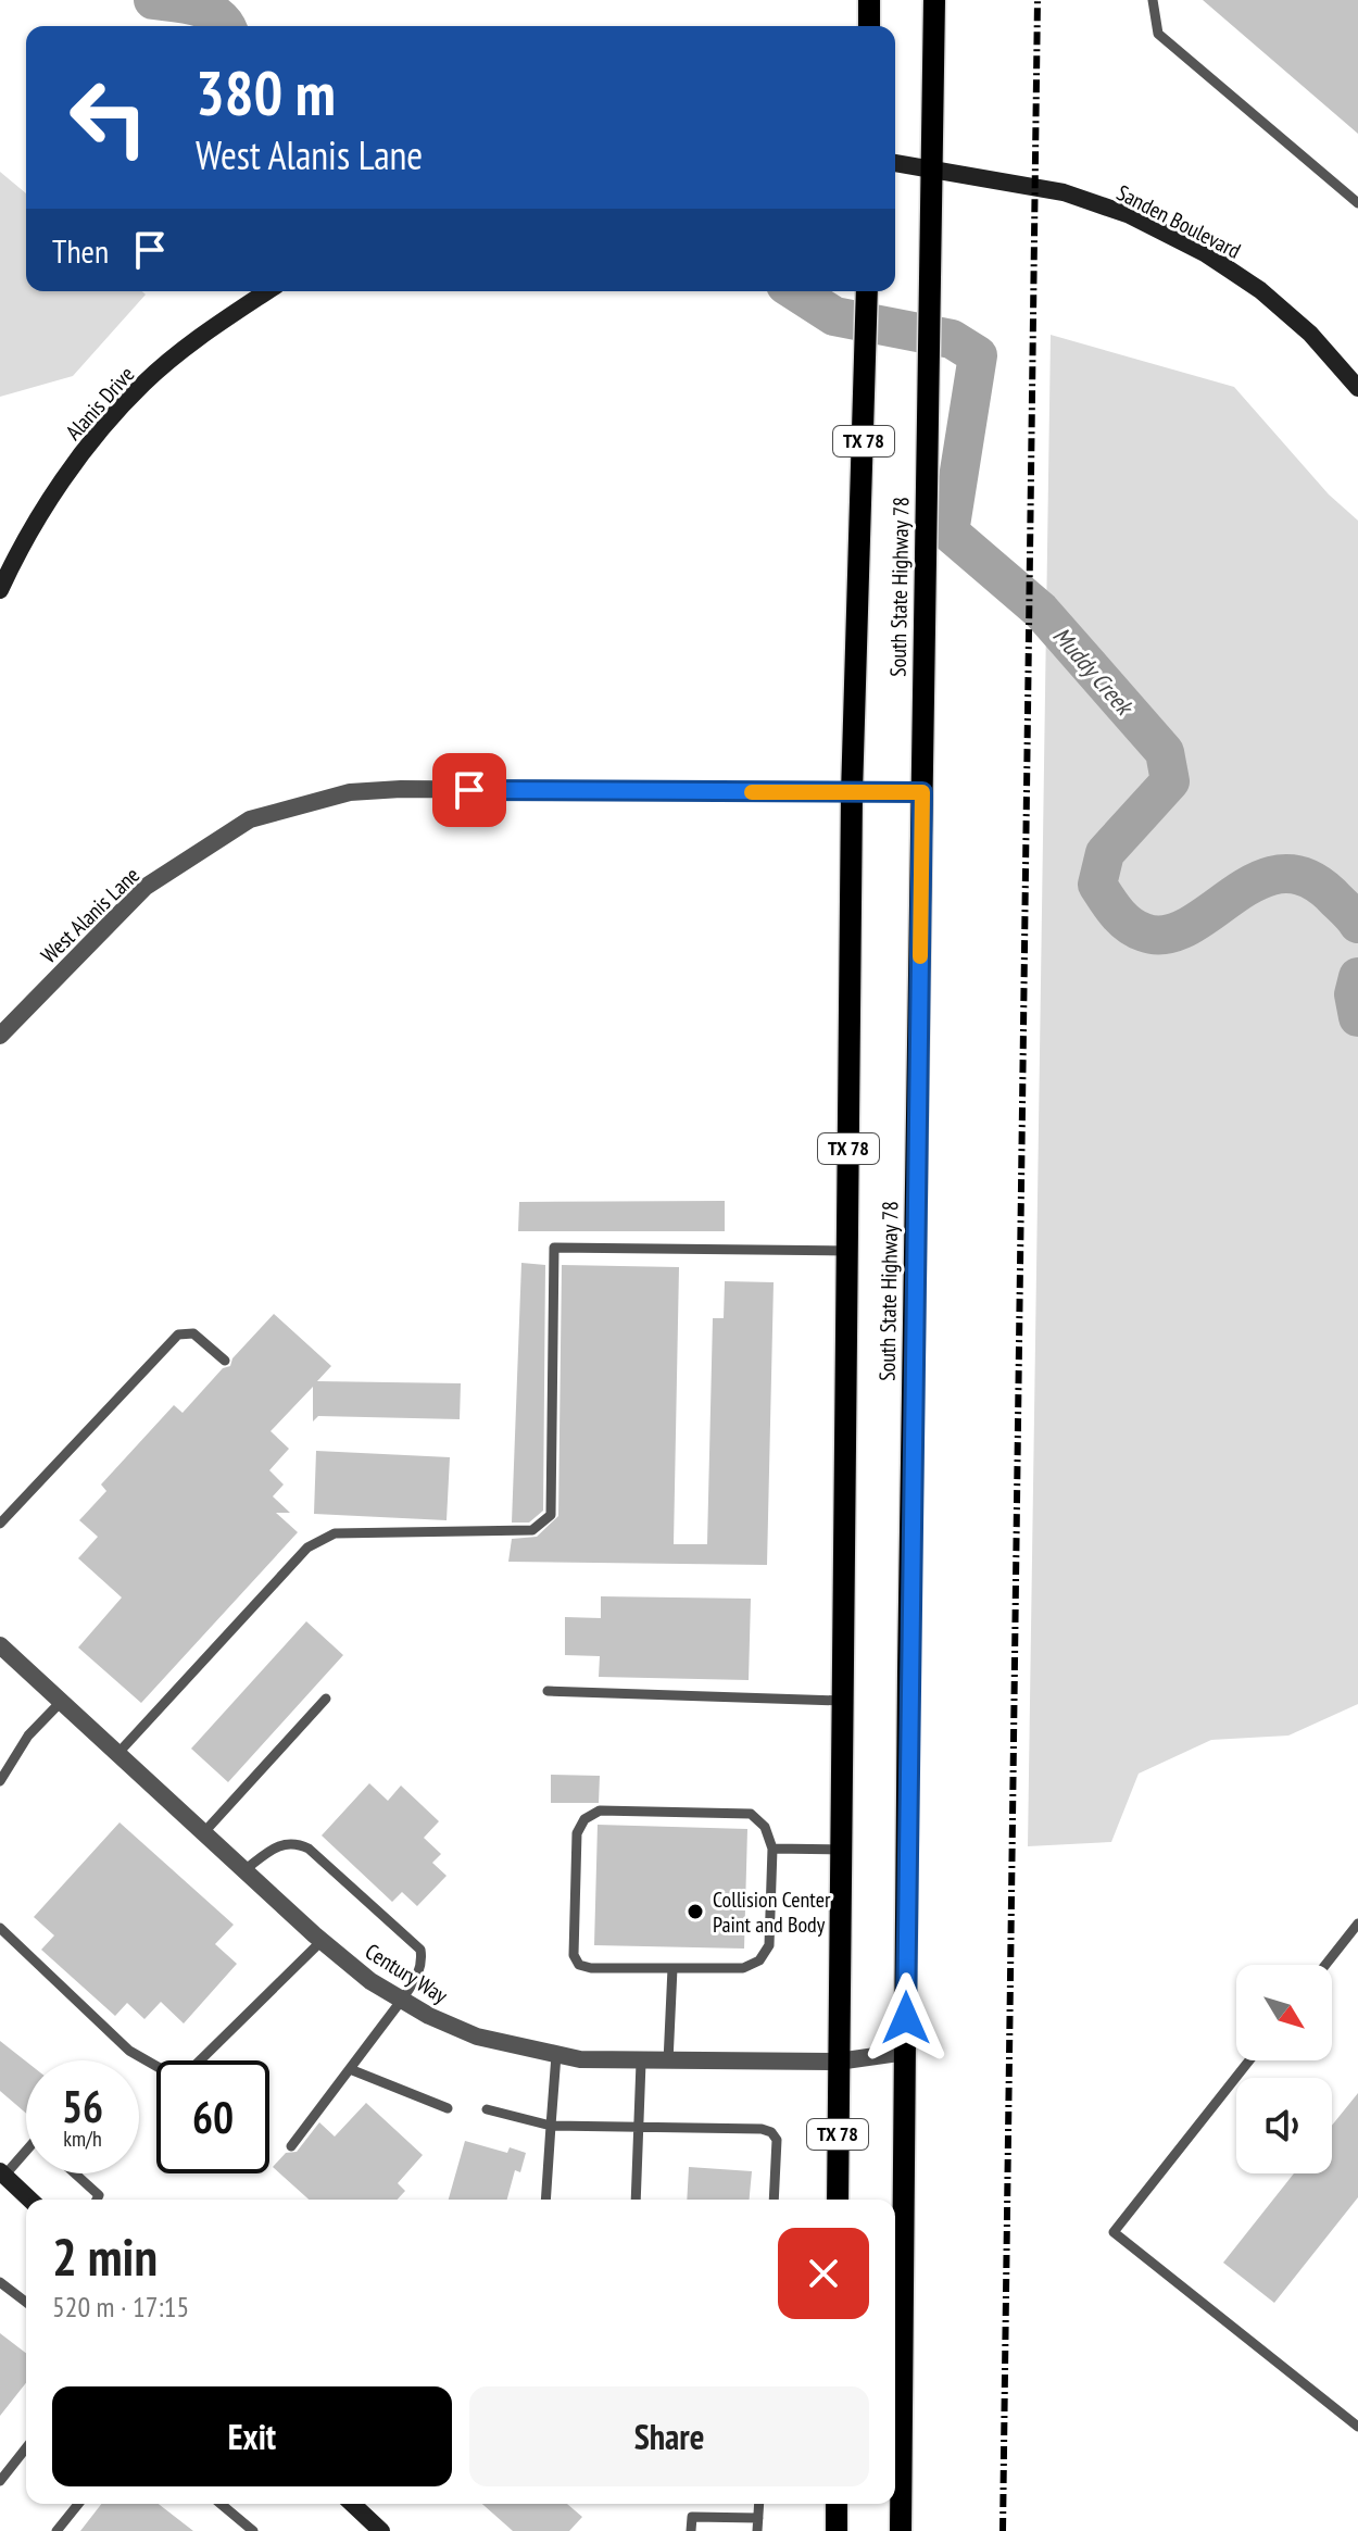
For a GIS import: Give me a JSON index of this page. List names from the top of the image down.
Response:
{
  "streets": {
    "main road": ["TX 78", "South State Highway 78"],
    "street": [
      "Sanden Boulevard",
      "Alanis Drive",
      "West Alanis Lane",
      "Century Way"
    ]
  },
  "crossings": [
    ["Sanden Boulevard", "South State Highway 78"],
    ["South State Highway 78", "West Alanis Lane"],
    ["South State Highway 78", "Century Way"]
  ],
  "water": ["Muddy Creek"],
  "places": ["Collision Center Paint and Body"],
  "north": "bottom right",
  "page": {
    "turn": ["380 m", "West Alanis Lane"],
    "then": "Then",
    "speed": "56 km/h",
    "limit": "60",
    "heading": ["2 min", "520 m · 17:15"],
    "buttons": ["Exit", "Share"]
  }
}
